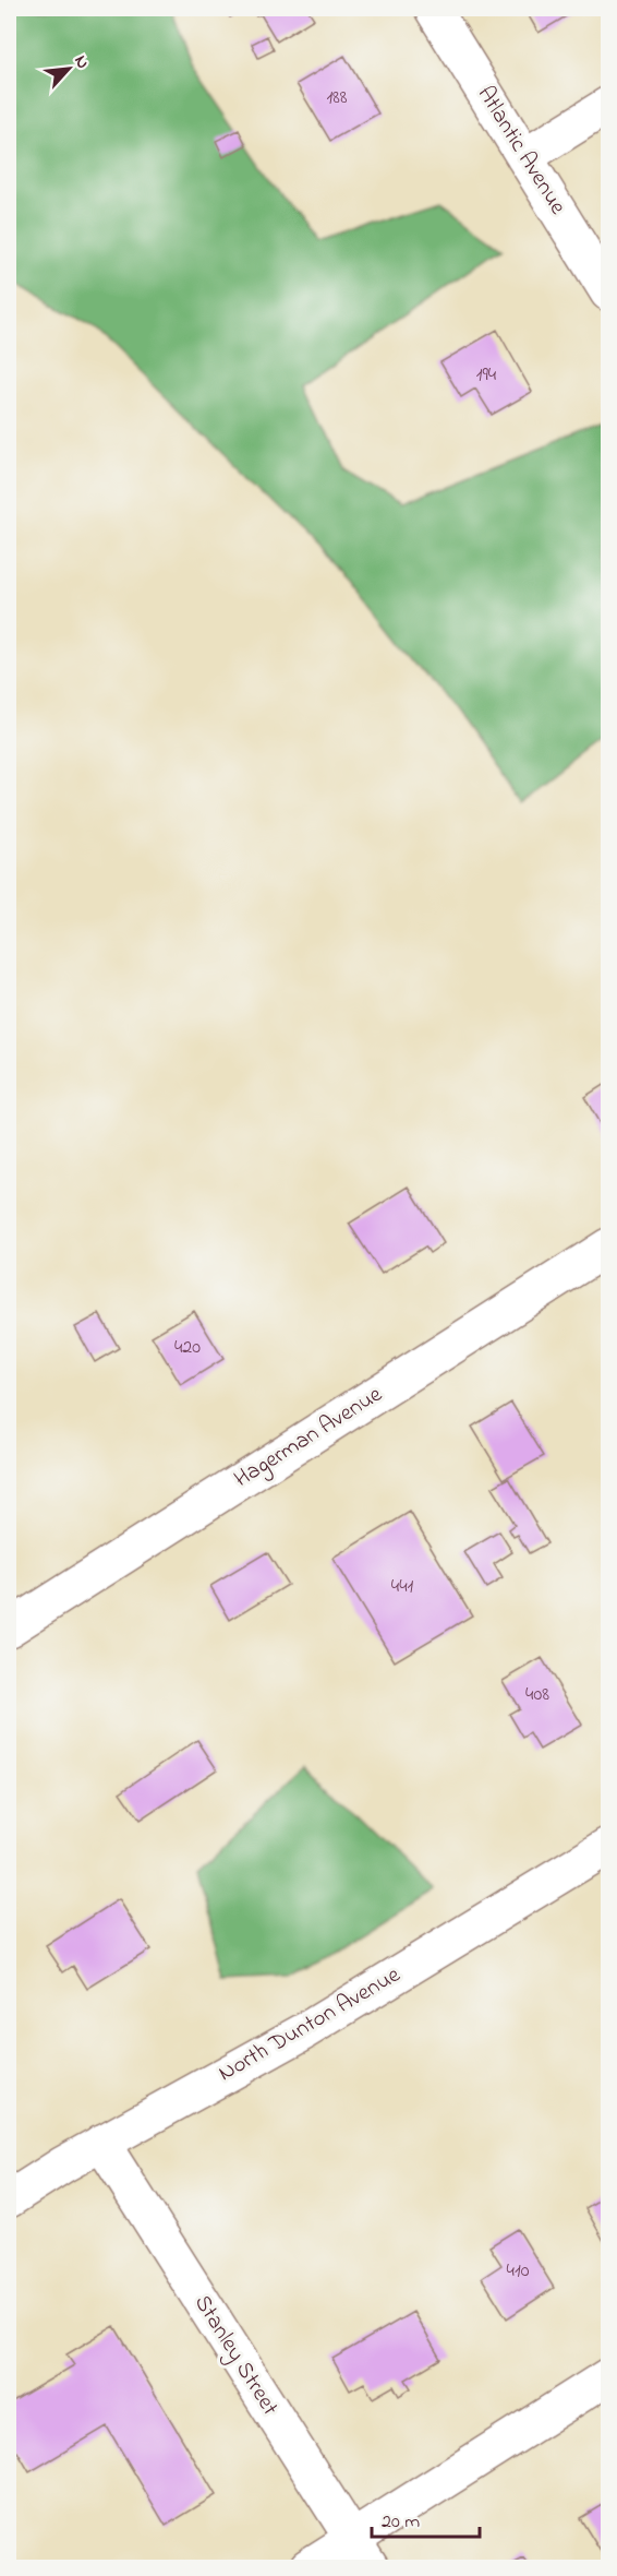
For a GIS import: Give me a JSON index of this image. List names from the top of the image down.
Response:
{
  "streets": {
    "street": [
      "Atlantic Avenue",
      "Hagerman Avenue",
      "North Dunton Avenue",
      "Stanley Street"
    ]
  },
  "crossings": [
    ["North Dunton Avenue", "Stanley Street"]
  ],
  "house_numbers": [
    "188",
    "194",
    "420",
    "441",
    "408",
    "410"
  ],
  "scale_bar": "20 m",
  "north": "top right"
}
